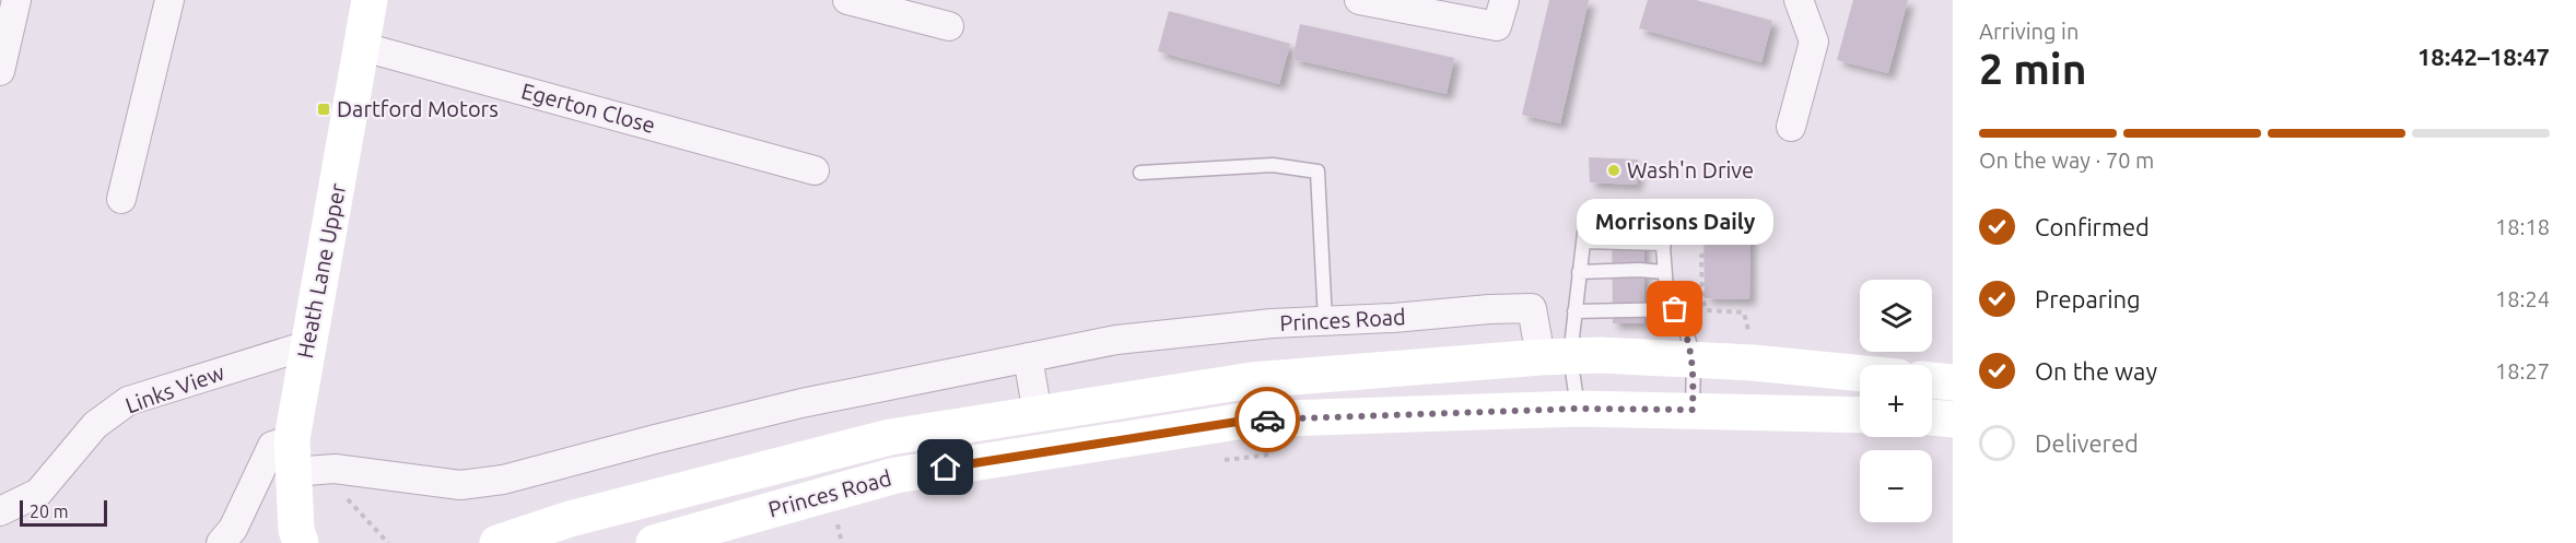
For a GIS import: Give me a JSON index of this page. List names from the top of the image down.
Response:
{
  "streets": {
    "main road": ["Heath Lane Upper", "Princes Road"],
    "street": ["Egerton Close", "Links View"]
  },
  "crossings": [
    ["Egerton Close", "Heath Lane Upper"],
    ["Heath Lane Upper", "Princes Road"],
    ["Heath Lane Upper", "Links View"]
  ],
  "places": {
    "transit": ["Dartford Motors"],
    "other": ["Wash'n Drive", "Morrisons Daily"]
  },
  "scale_bar": "20 m",
  "page": {
    "heading": ["2 min", "Arriving in", "18:42–18:47"],
    "bar": "On the way · 70 m",
    "list": [
      ["Confirmed", "18:18"],
      ["Preparing", "18:24"],
      ["On the way", "18:27"],
      "Delivered"
    ],
    "bubble": "Morrisons Daily",
    "map_buttons": ["+", "−"],
    "scale": "20 m"
  }
}
